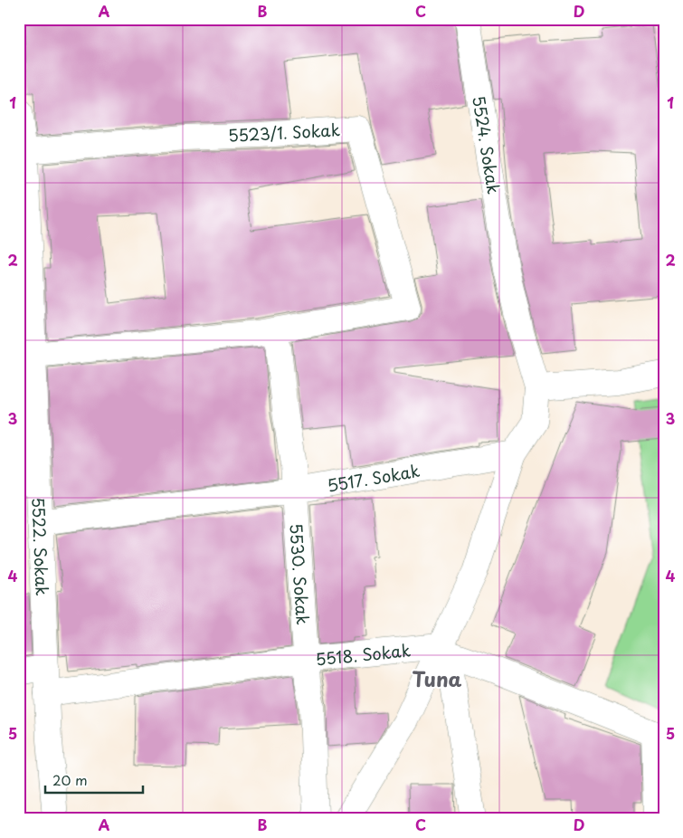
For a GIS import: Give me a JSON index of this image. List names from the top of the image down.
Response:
{
  "streets": {
    "street": [
      "5523/1. Sokak",
      "5524. Sokak",
      "5517. Sokak",
      "5522. Sokak",
      "5530. Sokak",
      "5518. Sokak"
    ]
  },
  "crossings": [
    ["5523/1. Sokak", "5522. Sokak"],
    ["5523/1. Sokak", "5530. Sokak"],
    ["5517. Sokak", "5522. Sokak"],
    ["5517. Sokak", "5530. Sokak"],
    ["5522. Sokak", "5518. Sokak"],
    ["5530. Sokak", "5518. Sokak"]
  ],
  "districts": ["Tuna"],
  "scale_bar": "20 m",
  "grid": {
    "columns": [
      "A",
      "B",
      "C",
      "D"
    ],
    "rows": [
      "1",
      "2",
      "3",
      "4",
      "5"
    ]
  }
}
